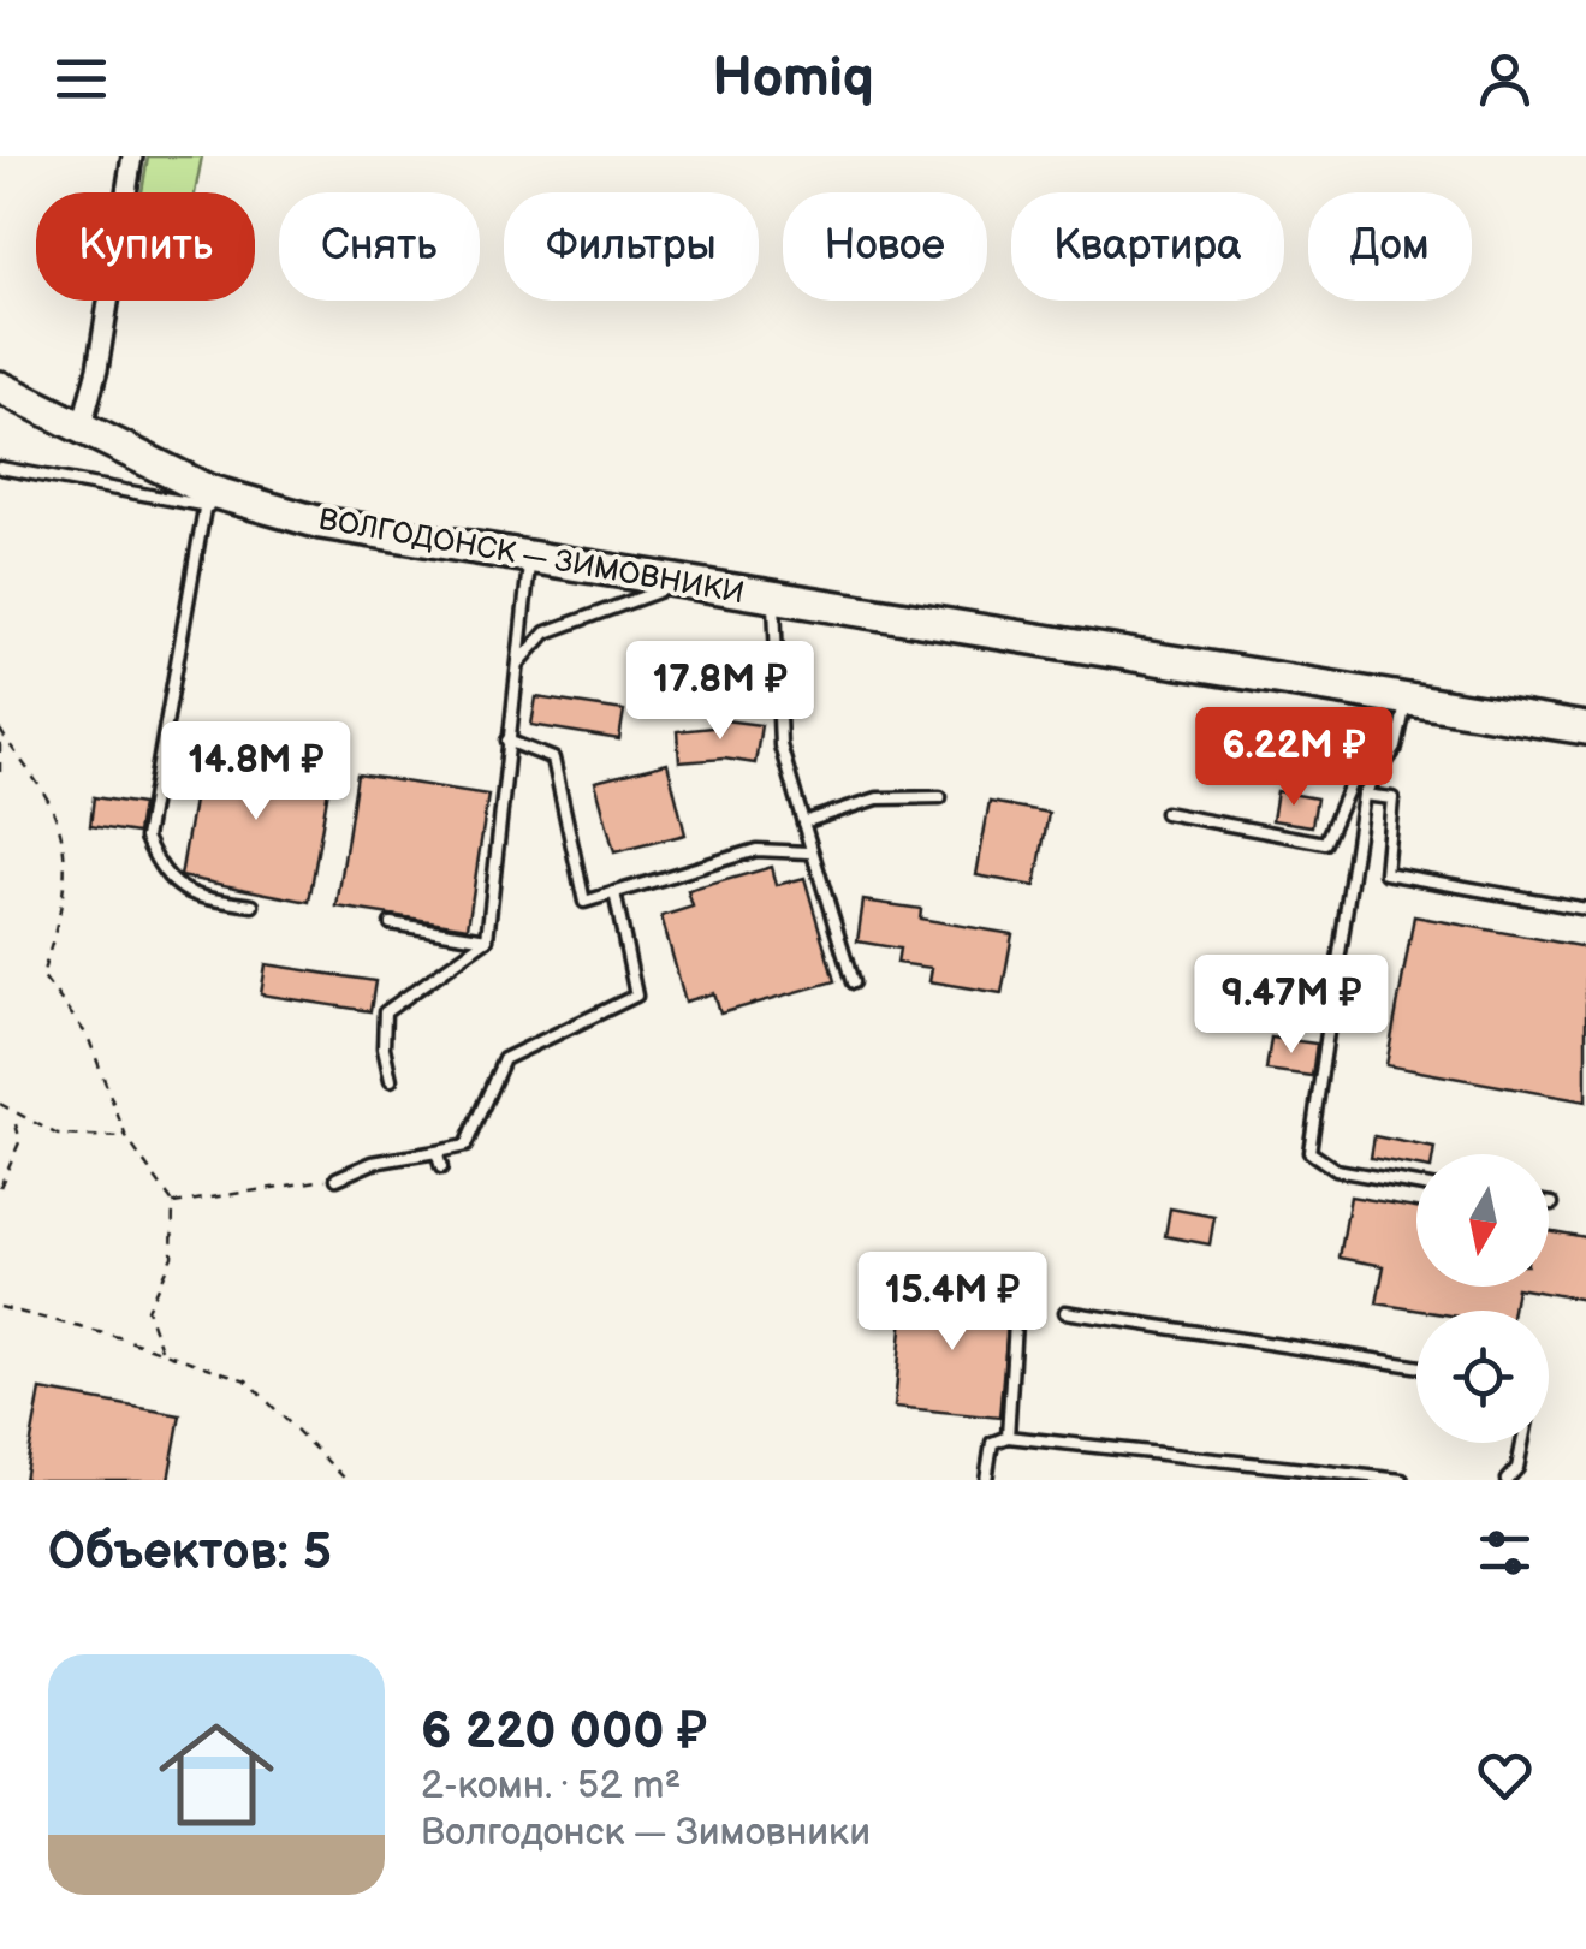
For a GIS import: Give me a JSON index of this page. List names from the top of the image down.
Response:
{
  "streets": {
    "main road": ["ВОЛГОДОНСК — ЗИМОВНИКИ"]
  },
  "north": "bottom",
  "page": {
    "header": "Homiq",
    "chip": [
      "Купить",
      "Снять",
      "Фильтры",
      "Новое",
      "Квартира",
      "Дом"
    ],
    "price": [
      "17.8M ₽",
      "6.22M ₽",
      "14.8M ₽",
      "9.47M ₽",
      "15.4M ₽"
    ],
    "heading": "Объектов: 5",
    "list": [
      {
        "name": "6 220 000 ₽",
        "note": "2-комн. · 52 m² · Волгодонск — Зимовники"
      }
    ]
  }
}
